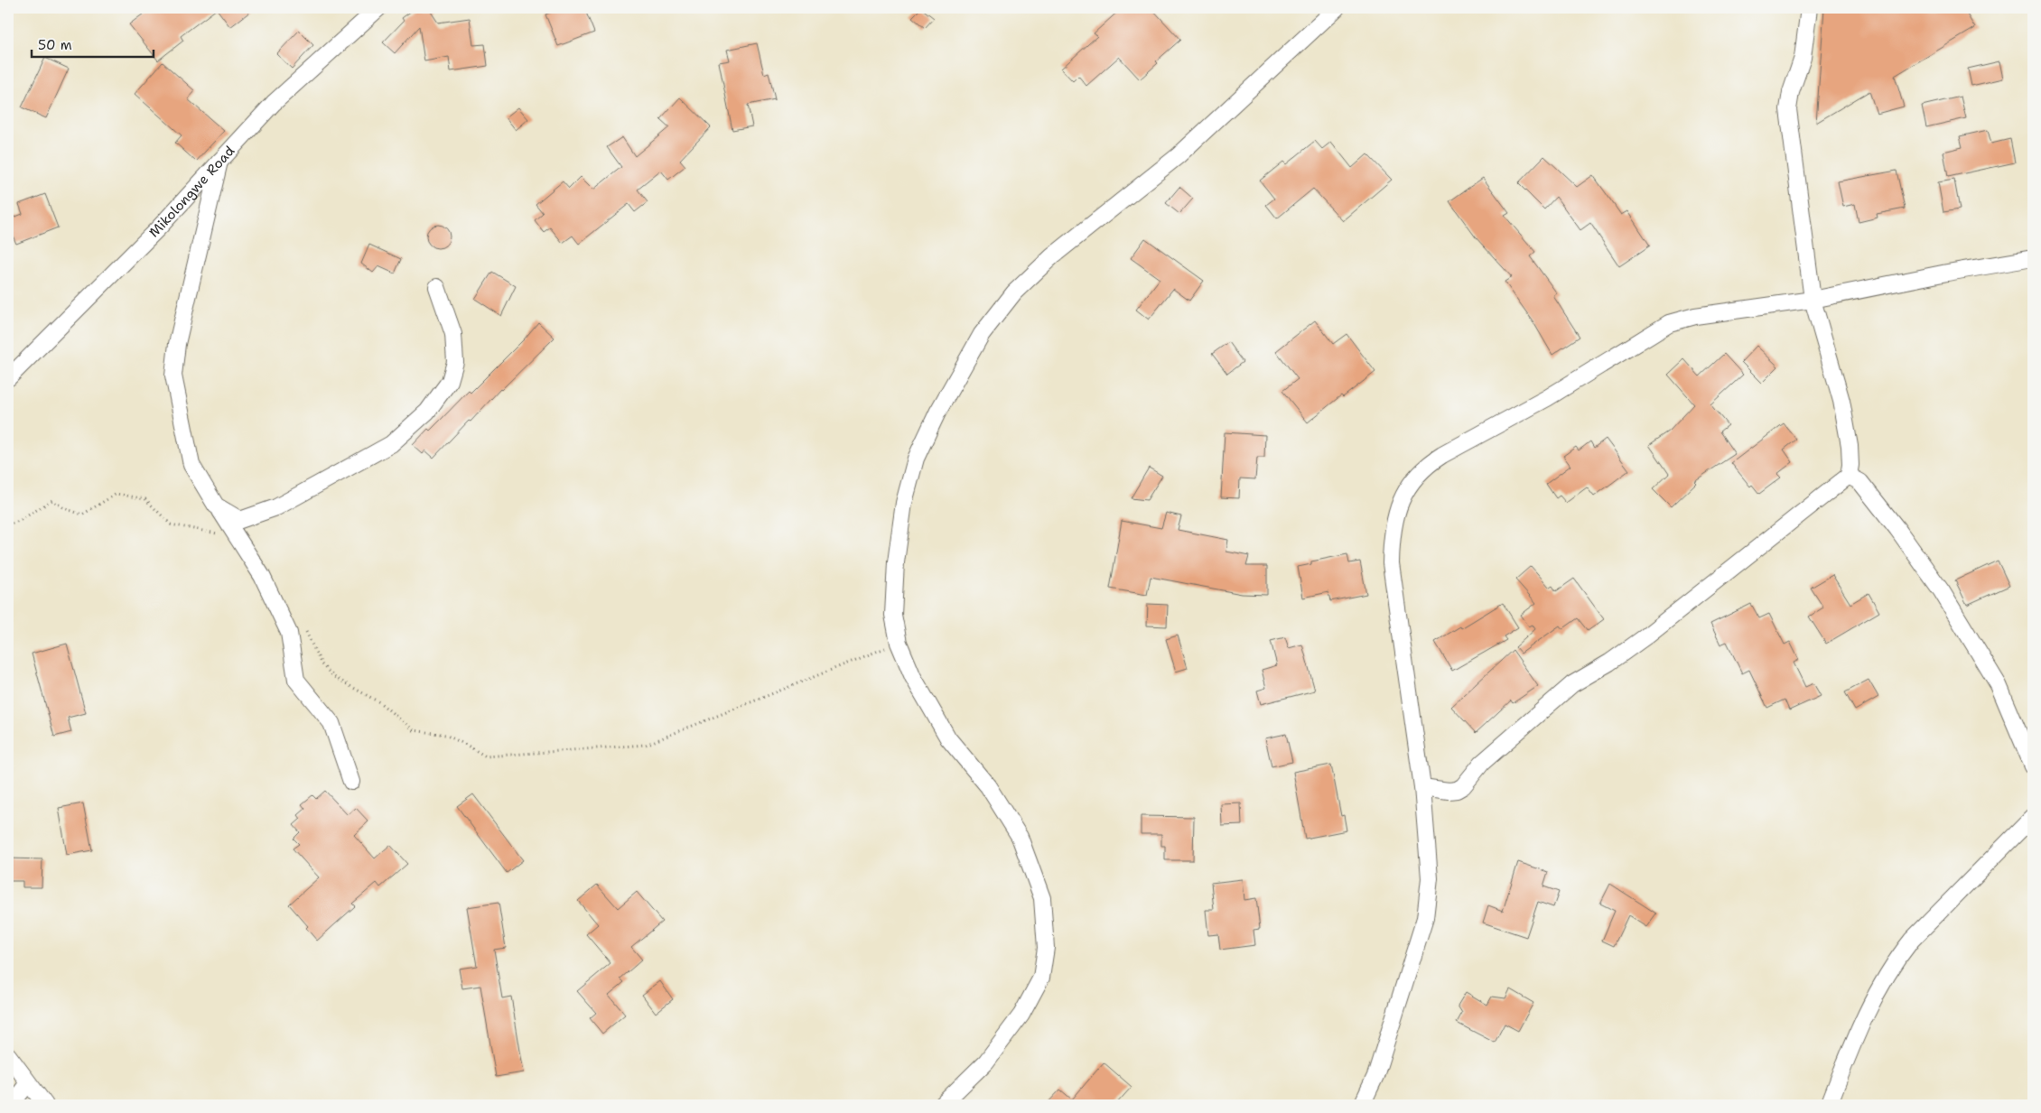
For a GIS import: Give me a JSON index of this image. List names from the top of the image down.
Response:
{
  "streets": {
    "street": ["Mikolongwe Road"]
  },
  "scale_bar": "50 m"
}
